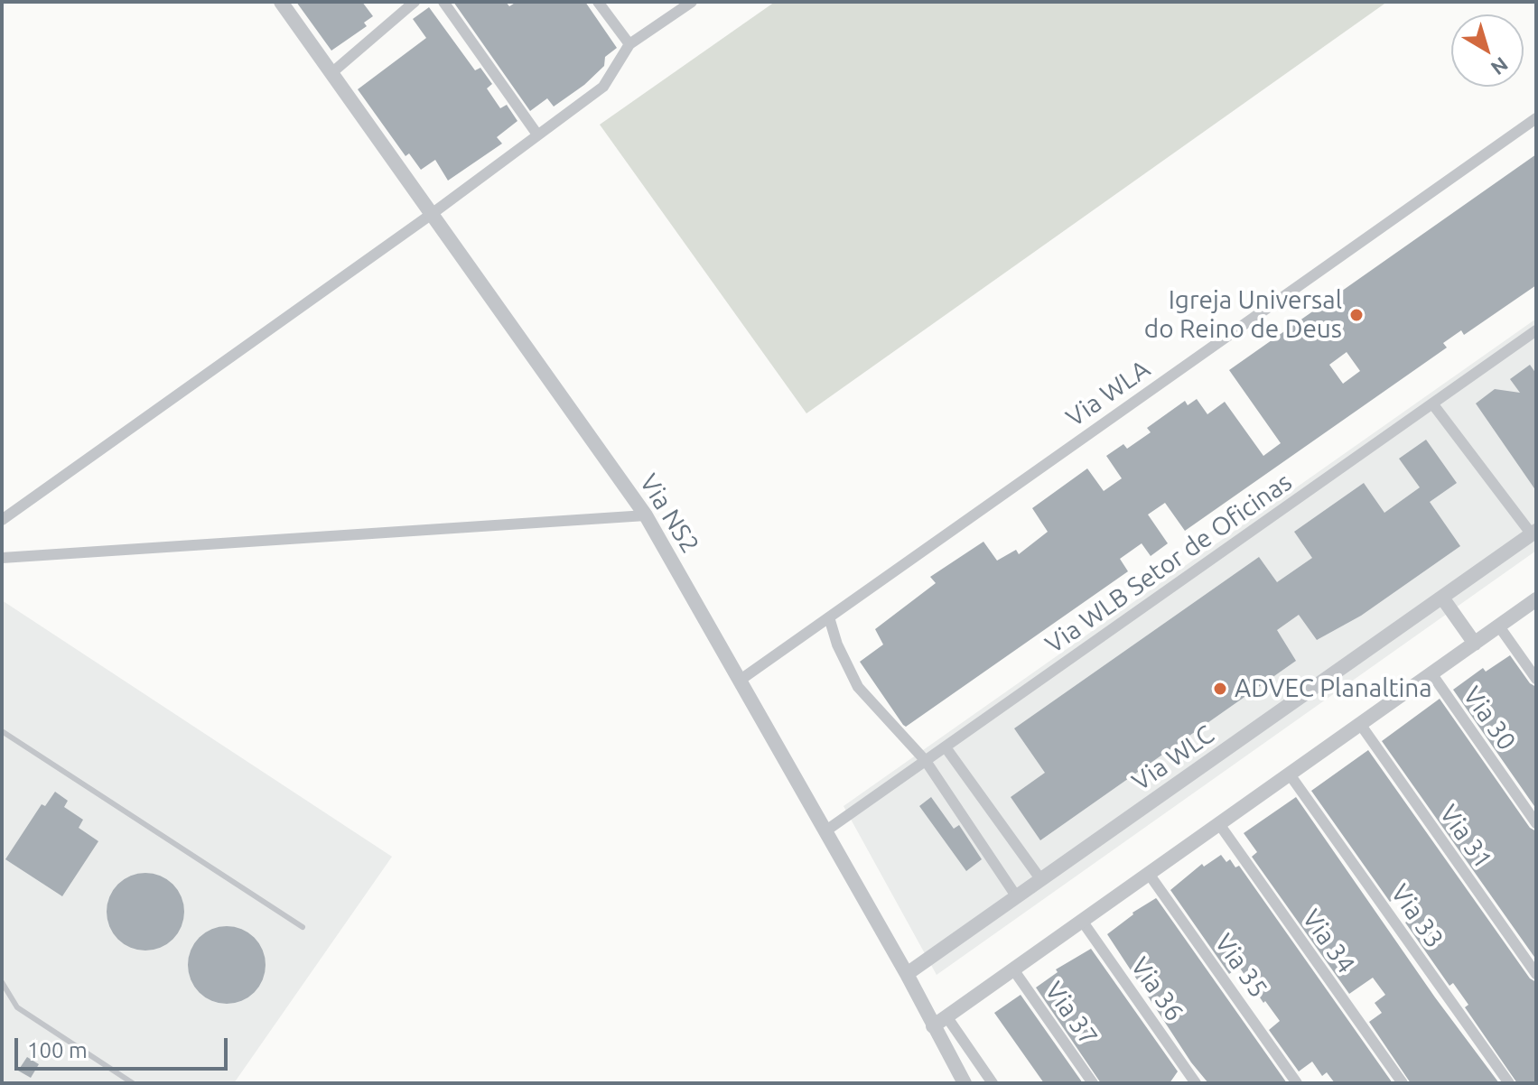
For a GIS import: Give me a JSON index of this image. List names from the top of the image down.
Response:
{
  "streets": {
    "street": [
      "Via WLA",
      "Via NS2",
      "Via WLB Setor de Oficinas",
      "Via 30",
      "Via WLC",
      "Via 31",
      "Via 33",
      "Via 34",
      "Via 35",
      "Via 36",
      "Via 37"
    ]
  },
  "crossings": [
    ["Via WLA", "Via NS2"],
    ["Via NS2", "Via WLB Setor de Oficinas"],
    ["Via NS2", "Via WLC"]
  ],
  "places": ["Igreja Universal do Reino de Deus", "ADVEC Planaltina"],
  "scale_bar": "100 m",
  "north": "bottom right"
}
